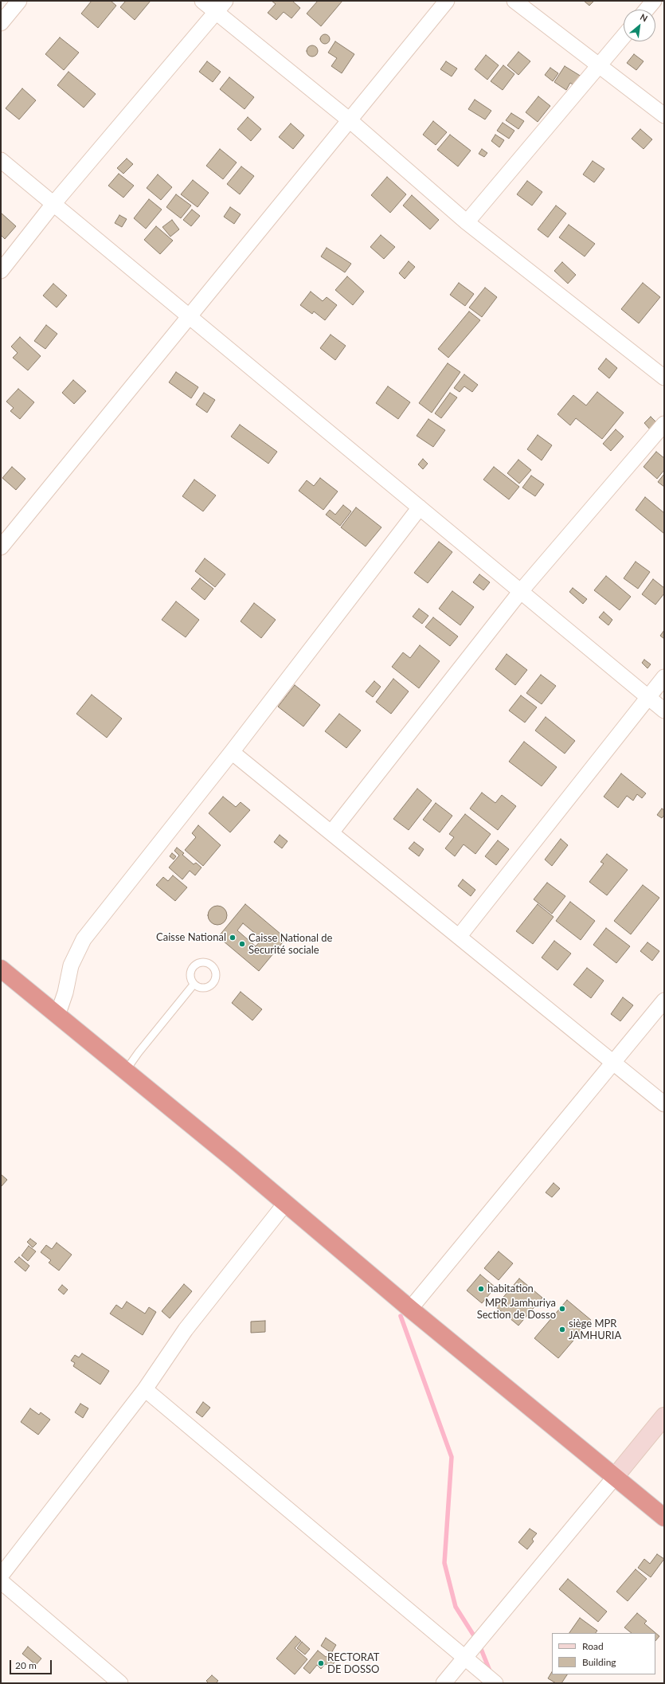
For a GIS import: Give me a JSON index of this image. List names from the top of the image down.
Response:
{
  "places": [
    "Caisse National",
    "Caisse National de Securité sociale",
    "habitation",
    "MPR Jamhuriya Section de Dosso",
    "siège MPR JAMHURIA",
    "RECTORAT DE DOSSO"
  ],
  "legend": ["Road", "Building"],
  "scale_bar": "20 m",
  "north": "top right"
}
